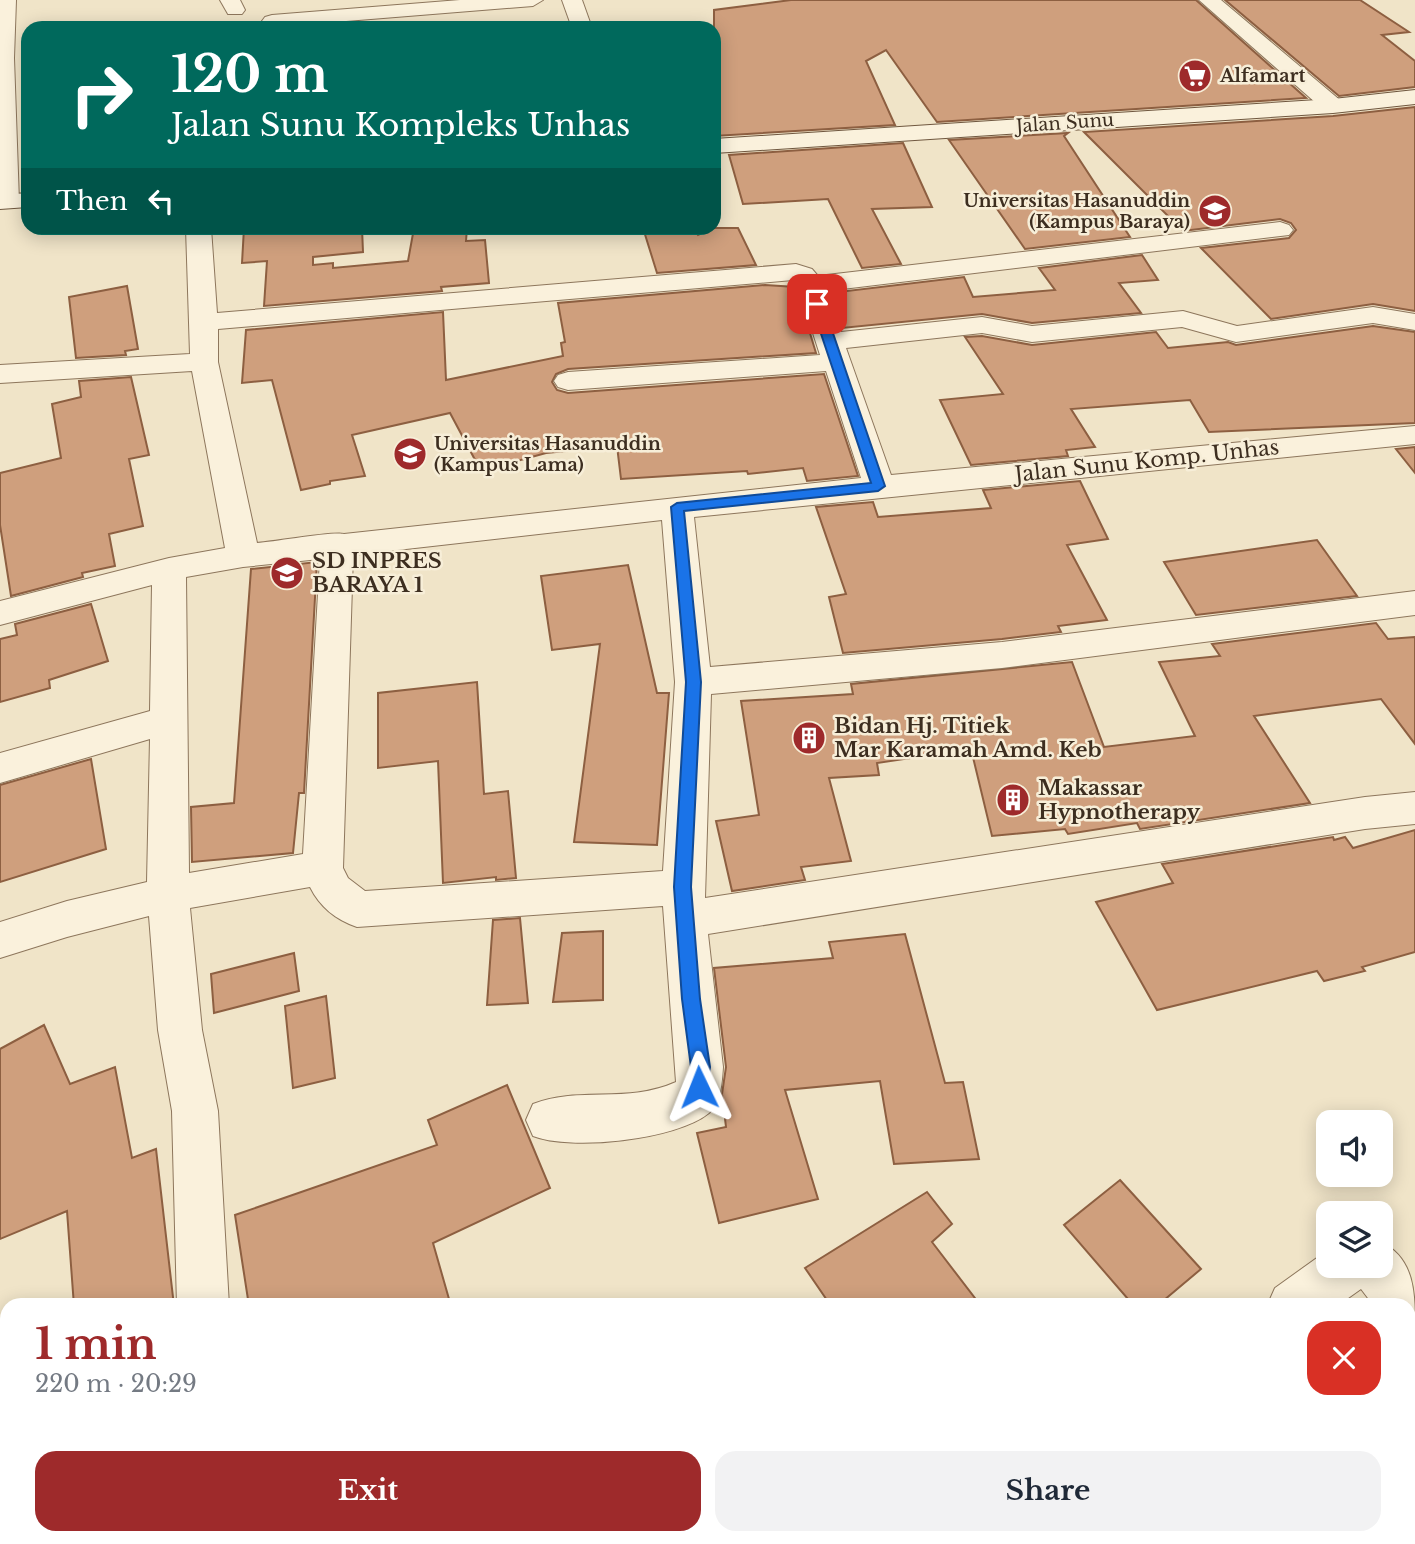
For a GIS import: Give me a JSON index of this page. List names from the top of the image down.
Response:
{
  "streets": {
    "street": ["Jalan Sunu", "Jalan Sunu Komp. Unhas"]
  },
  "places": {
    "supermarket": ["Alfamart"],
    "school or university": ["Universitas Hasanuddin (Kampus Baraya)", "Universitas Hasanuddin (Kampus Lama)", "SD INPRES BARAYA 1"],
    "building": ["Bidan Hj. Titiek Mar Karamah Amd. Keb", "Makassar Hypnotherapy"]
  },
  "page": {
    "turn": ["120 m", "Jalan Sunu Kompleks Unhas"],
    "then": "Then",
    "heading": ["1 min", "220 m · 20:29"],
    "buttons": ["Exit", "Share"]
  }
}
